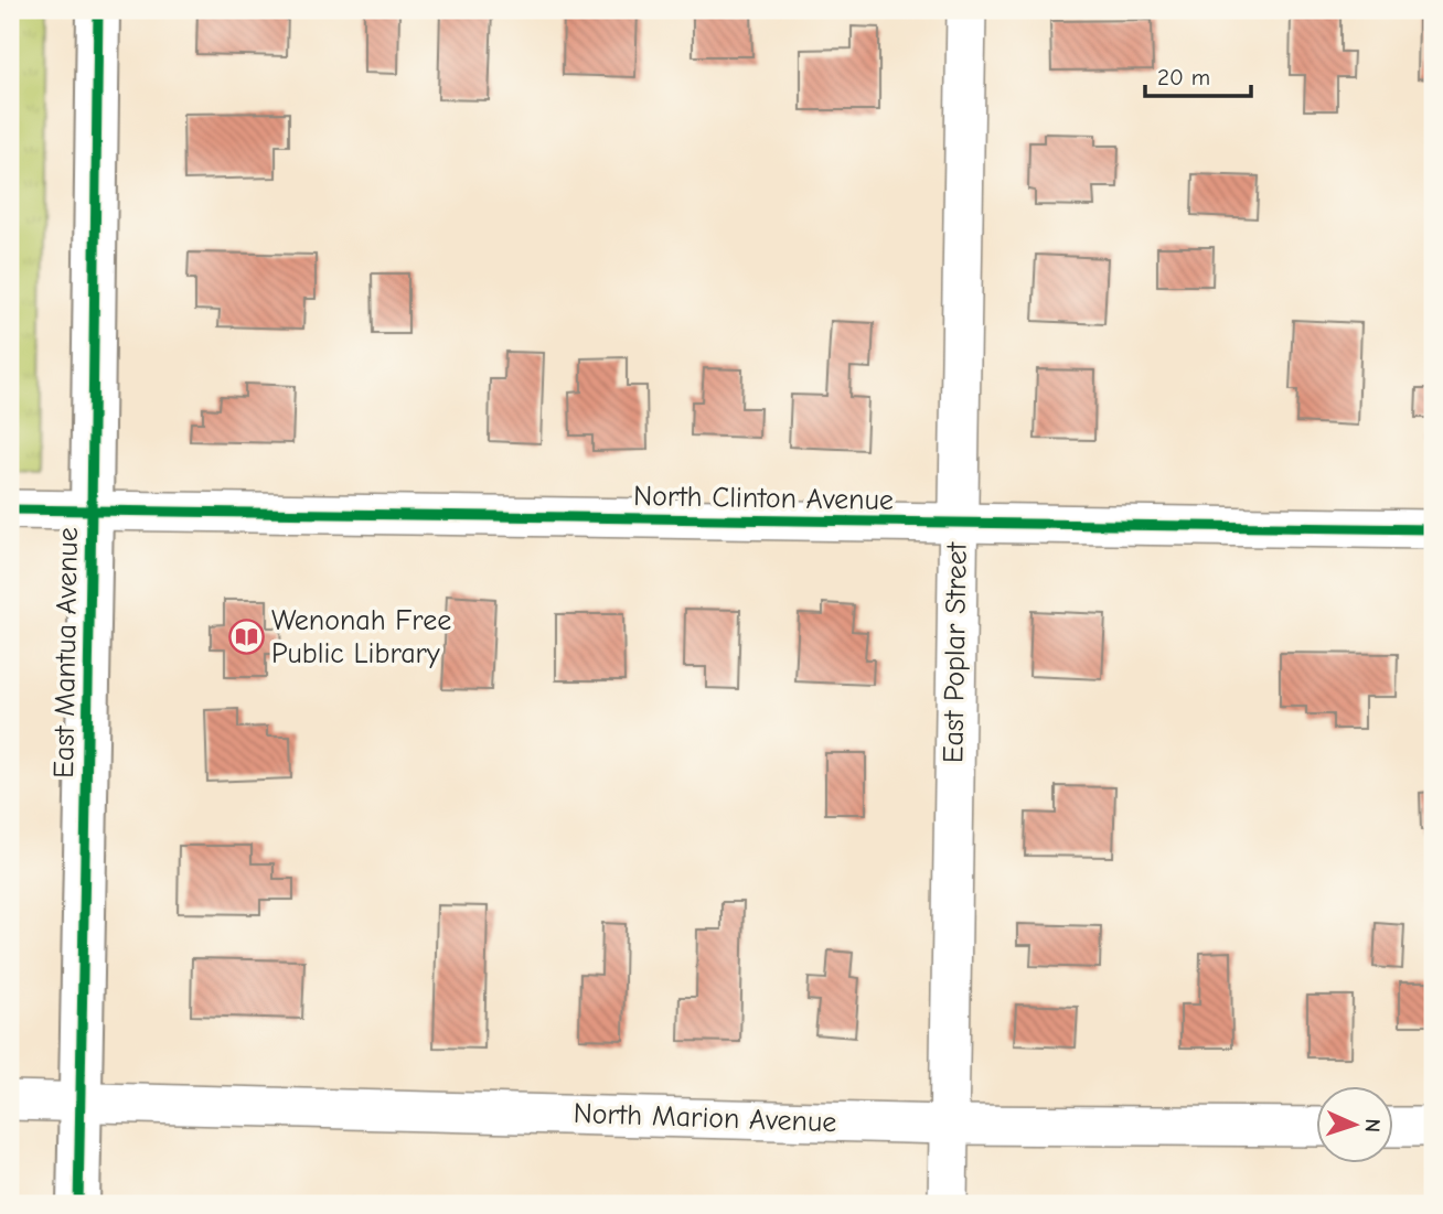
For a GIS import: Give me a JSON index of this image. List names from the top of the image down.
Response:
{
  "streets": {
    "street": [
      "North Clinton Avenue",
      "East Mantua Avenue",
      "East Poplar Street",
      "North Marion Avenue"
    ]
  },
  "crossings": [
    ["North Clinton Avenue", "East Mantua Avenue"],
    ["North Clinton Avenue", "East Poplar Street"],
    ["East Mantua Avenue", "North Marion Avenue"],
    ["East Poplar Street", "North Marion Avenue"]
  ],
  "places": {
    "library": ["Wenonah Free Public Library"]
  },
  "scale_bar": "20 m",
  "north": "right"
}
